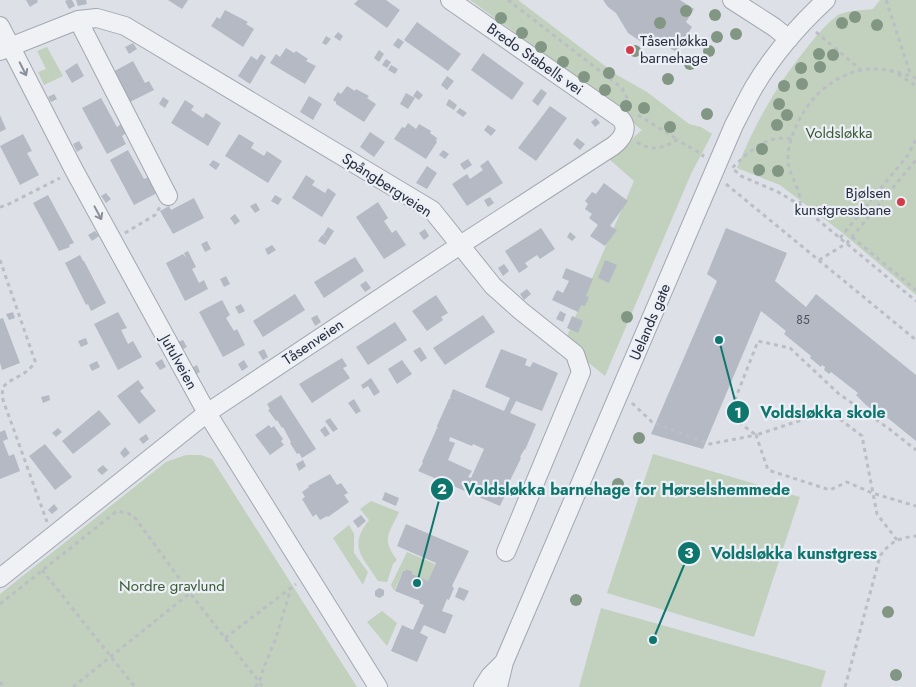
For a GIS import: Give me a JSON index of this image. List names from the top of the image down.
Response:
{
  "streets": {
    "street": [
      "Bredo Stabells vei",
      "Spångbergveien",
      "Uelands gate",
      "Tåsenveien",
      "Jutulveien"
    ]
  },
  "crossings": [
    ["Bredo Stabells vei", "Tåsenveien"],
    ["Spångbergveien", "Tåsenveien"],
    ["Spångbergveien", "Jutulveien"],
    ["Tåsenveien", "Jutulveien"]
  ],
  "parks": ["Voldsløkka", "Nordre gravlund"],
  "places": [
    "Tåsenløkka barnehage",
    "Bjølsen kunstgressbane",
    "Voldsløkka skole",
    "Voldsløkka barnehage for Hørselshemmede",
    "Voldsløkka kunstgress"
  ],
  "house_numbers": ["85"]
}
